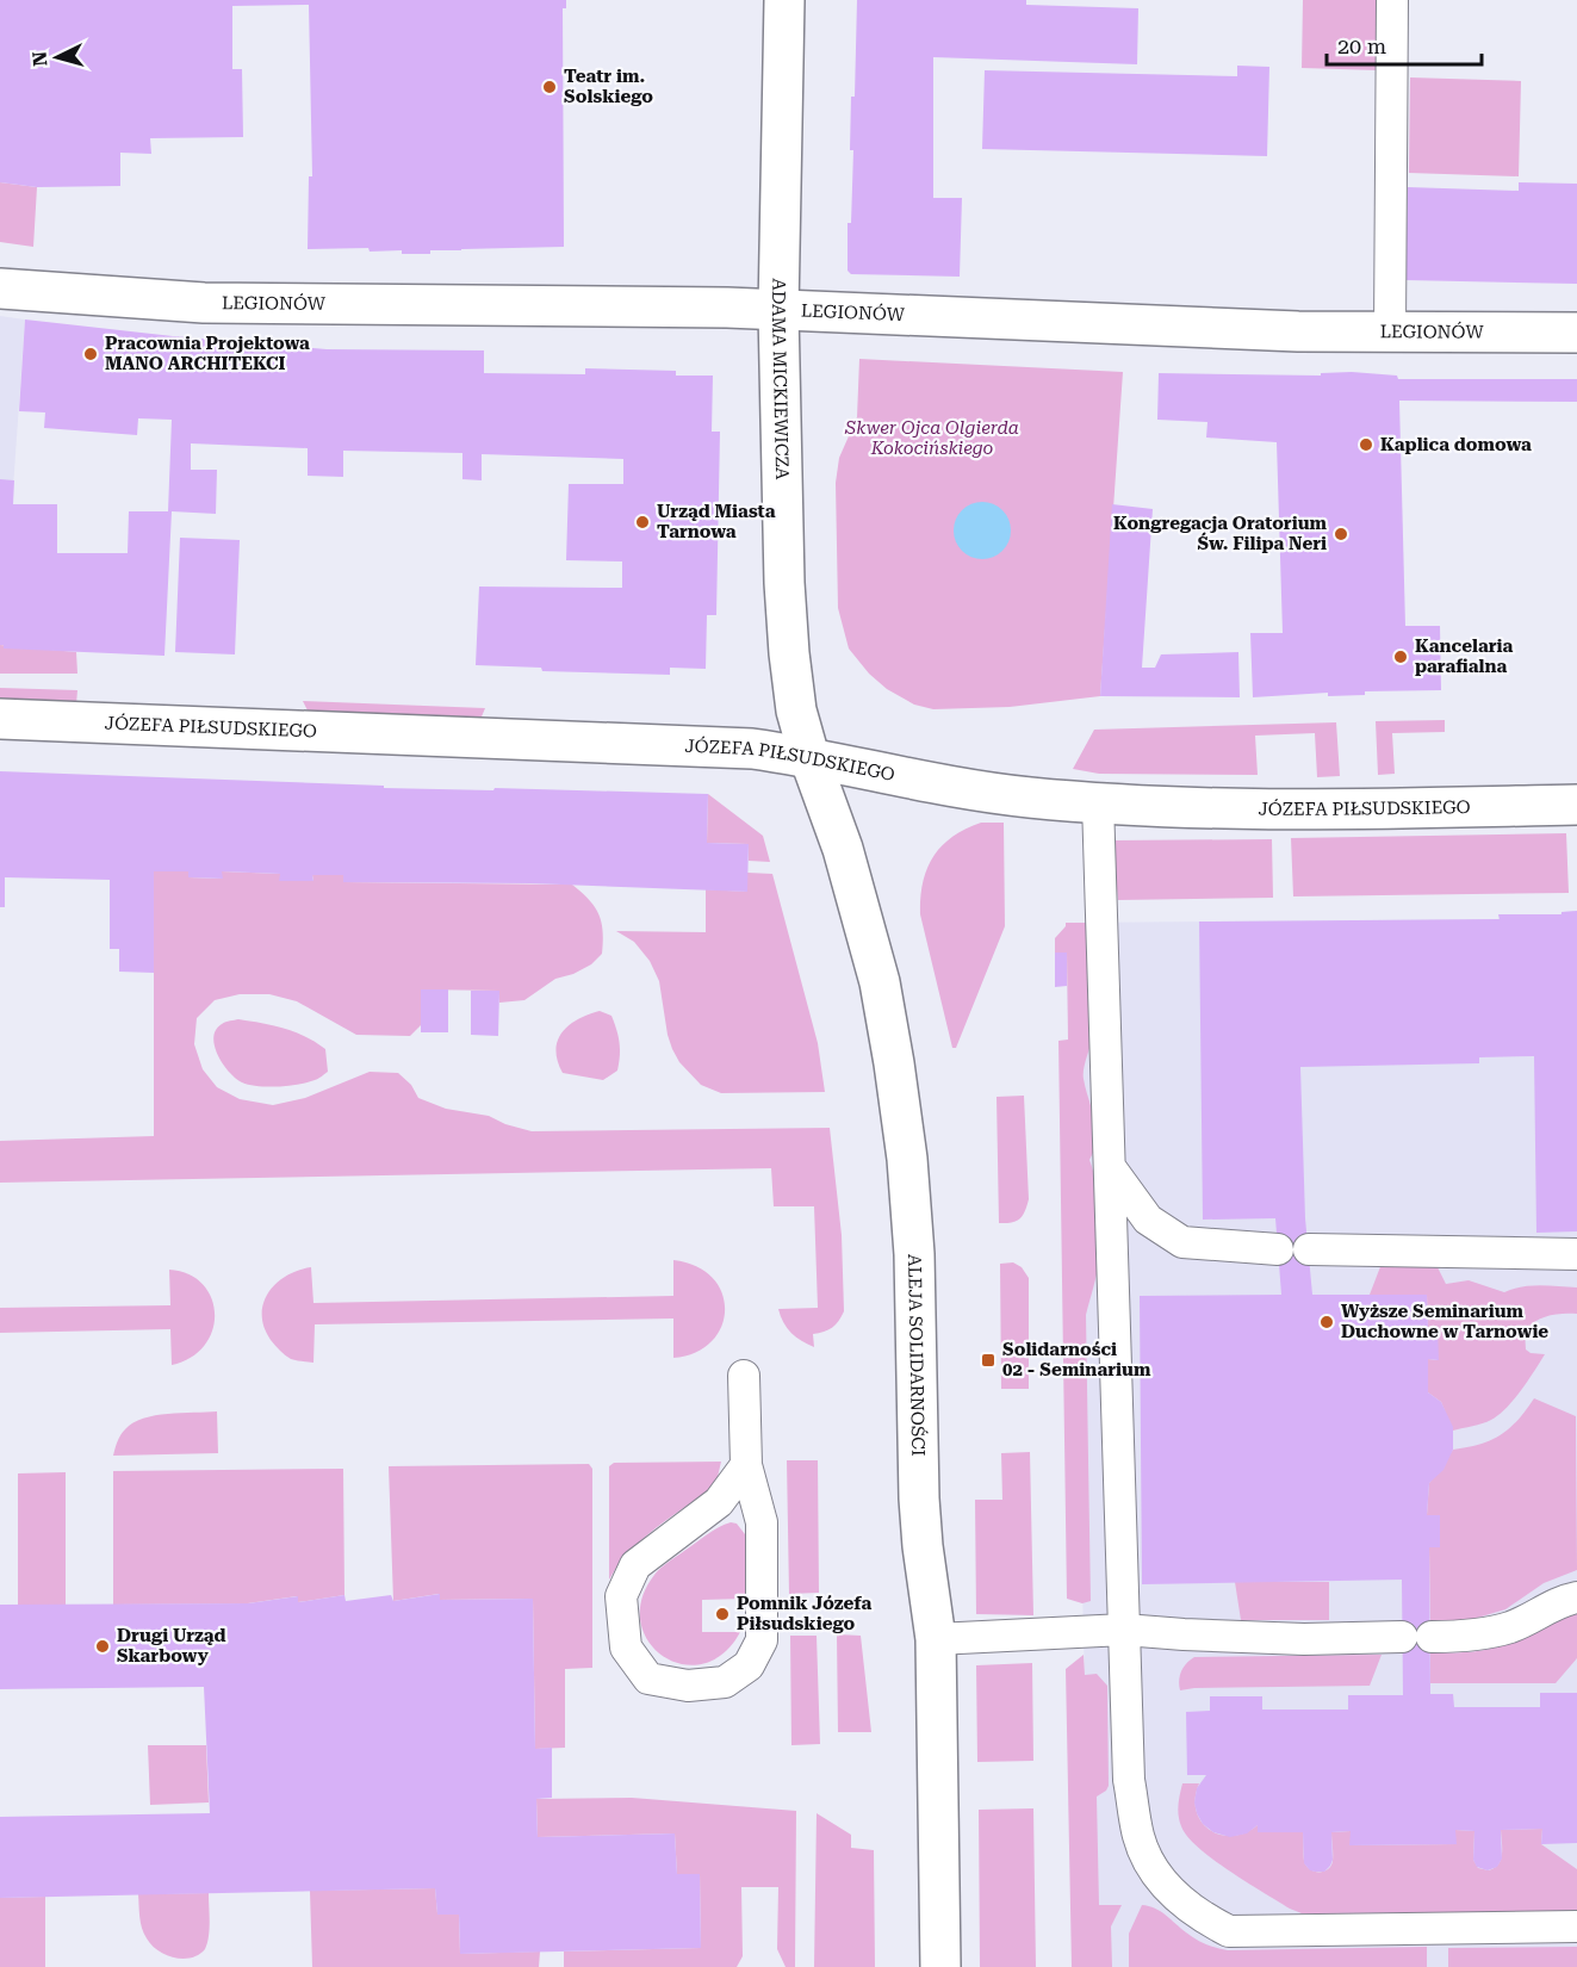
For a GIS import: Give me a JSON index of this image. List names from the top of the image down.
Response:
{
  "streets": {
    "street": [
      "LEGIONÓW",
      "ADAMA MICKIEWICZA",
      "JÓZEFA PIŁSUDSKIEGO",
      "ALEJA SOLIDARNOŚCI"
    ]
  },
  "crossings": [
    ["LEGIONÓW", "ADAMA MICKIEWICZA"],
    ["ADAMA MICKIEWICZA", "JÓZEFA PIŁSUDSKIEGO"],
    ["ADAMA MICKIEWICZA", "ALEJA SOLIDARNOŚCI"],
    ["JÓZEFA PIŁSUDSKIEGO", "ALEJA SOLIDARNOŚCI"]
  ],
  "parks": ["Skwer Ojca Olgierda Kokocińskiego"],
  "places": {
    "other": [
      "Teatr im. Solskiego",
      "Pracownia Projektowa MANO ARCHITEKCI",
      "Kaplica domowa",
      "Urząd Miasta Tarnowa",
      "Kongregacja Oratorium Św. Filipa Neri",
      "Kancelaria parafialna",
      "Wyższe Seminarium Duchowne w Tarnowie",
      "Pomnik Józefa Piłsudskiego",
      "Drugi Urząd Skarbowy"
    ],
    "transit": ["Solidarności 02 - Seminarium"]
  },
  "scale_bar": "20 m",
  "north": "left"
}
